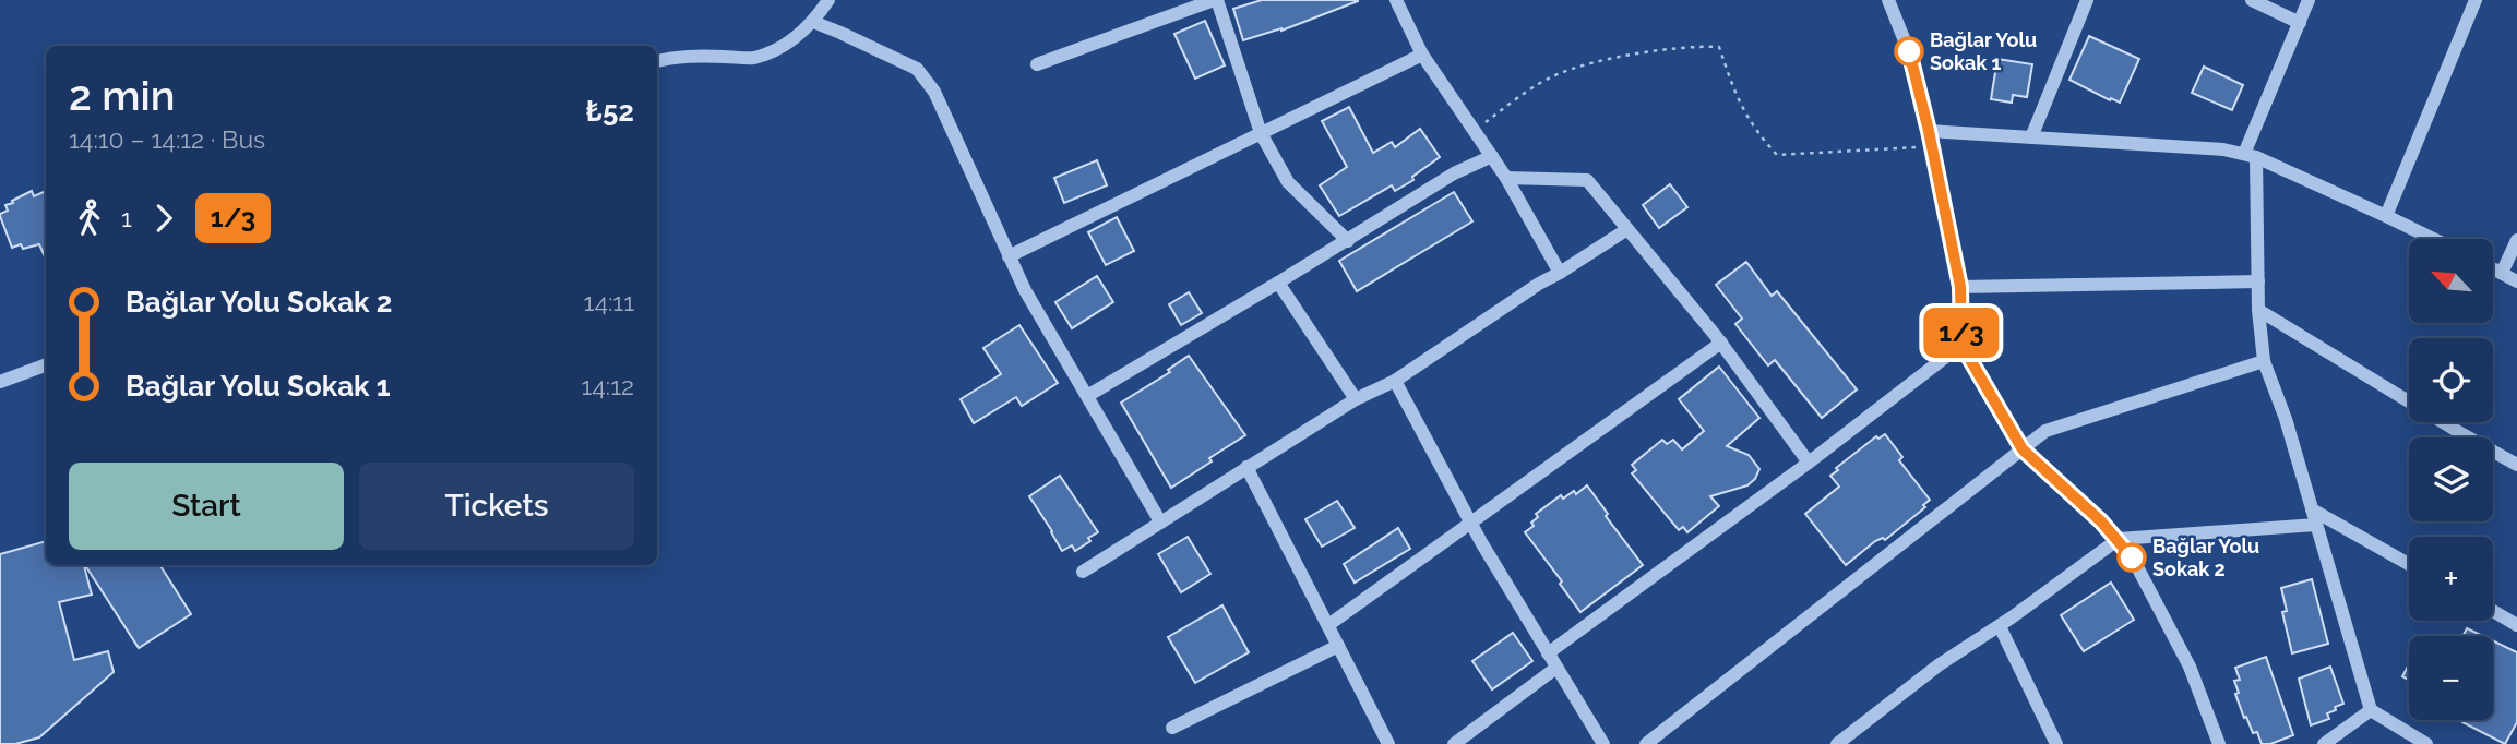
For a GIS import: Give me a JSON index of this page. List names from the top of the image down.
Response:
{
  "places": ["Bağlar Yolu Sokak 1", "Bağlar Yolu Sokak 2"],
  "lines": ["bus line 1/3"],
  "north": "top left",
  "page": {
    "on_map": "1/3",
    "heading": ["2 min", "14:10 – 14:12 · Bus", "₺52"],
    "legs": ["1", "1/3"],
    "map_buttons": ["+", "−"],
    "list": [
      {
        "name": "Bağlar Yolu Sokak 2",
        "value": "14:11"
      },
      {
        "name": "Bağlar Yolu Sokak 1",
        "value": "14:12"
      }
    ],
    "buttons": ["Start", "Tickets"]
  }
}
